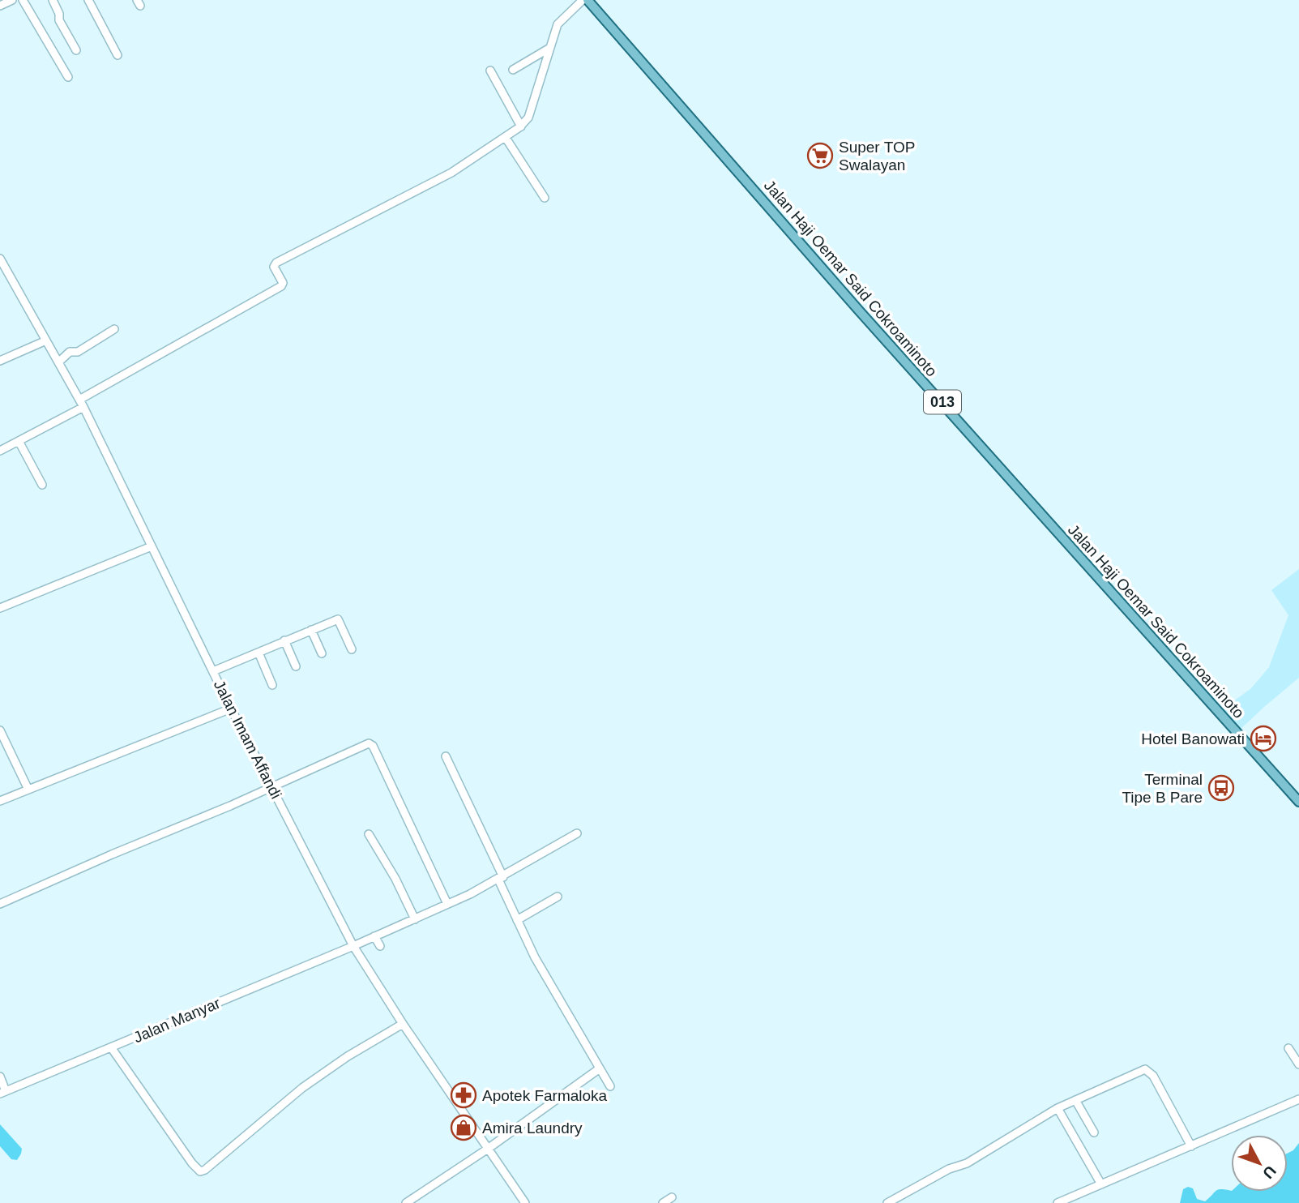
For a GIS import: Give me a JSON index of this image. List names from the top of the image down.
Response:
{
  "streets": {
    "main road": ["Jalan Haji Oemar Said Cokroaminoto", "013"],
    "street": ["Jalan Imam Affandi", "Jalan Manyar"]
  },
  "crossings": [
    ["Jalan Imam Affandi", "Jalan Manyar"]
  ],
  "places": {
    "supermarket": ["Super TOP Swalayan"],
    "hotel": ["Hotel Banowati"],
    "bus stop": ["Terminal Tipe B Pare"],
    "pharmacy": ["Apotek Farmaloka"],
    "shop": ["Amira Laundry"]
  },
  "north": "bottom right"
}
